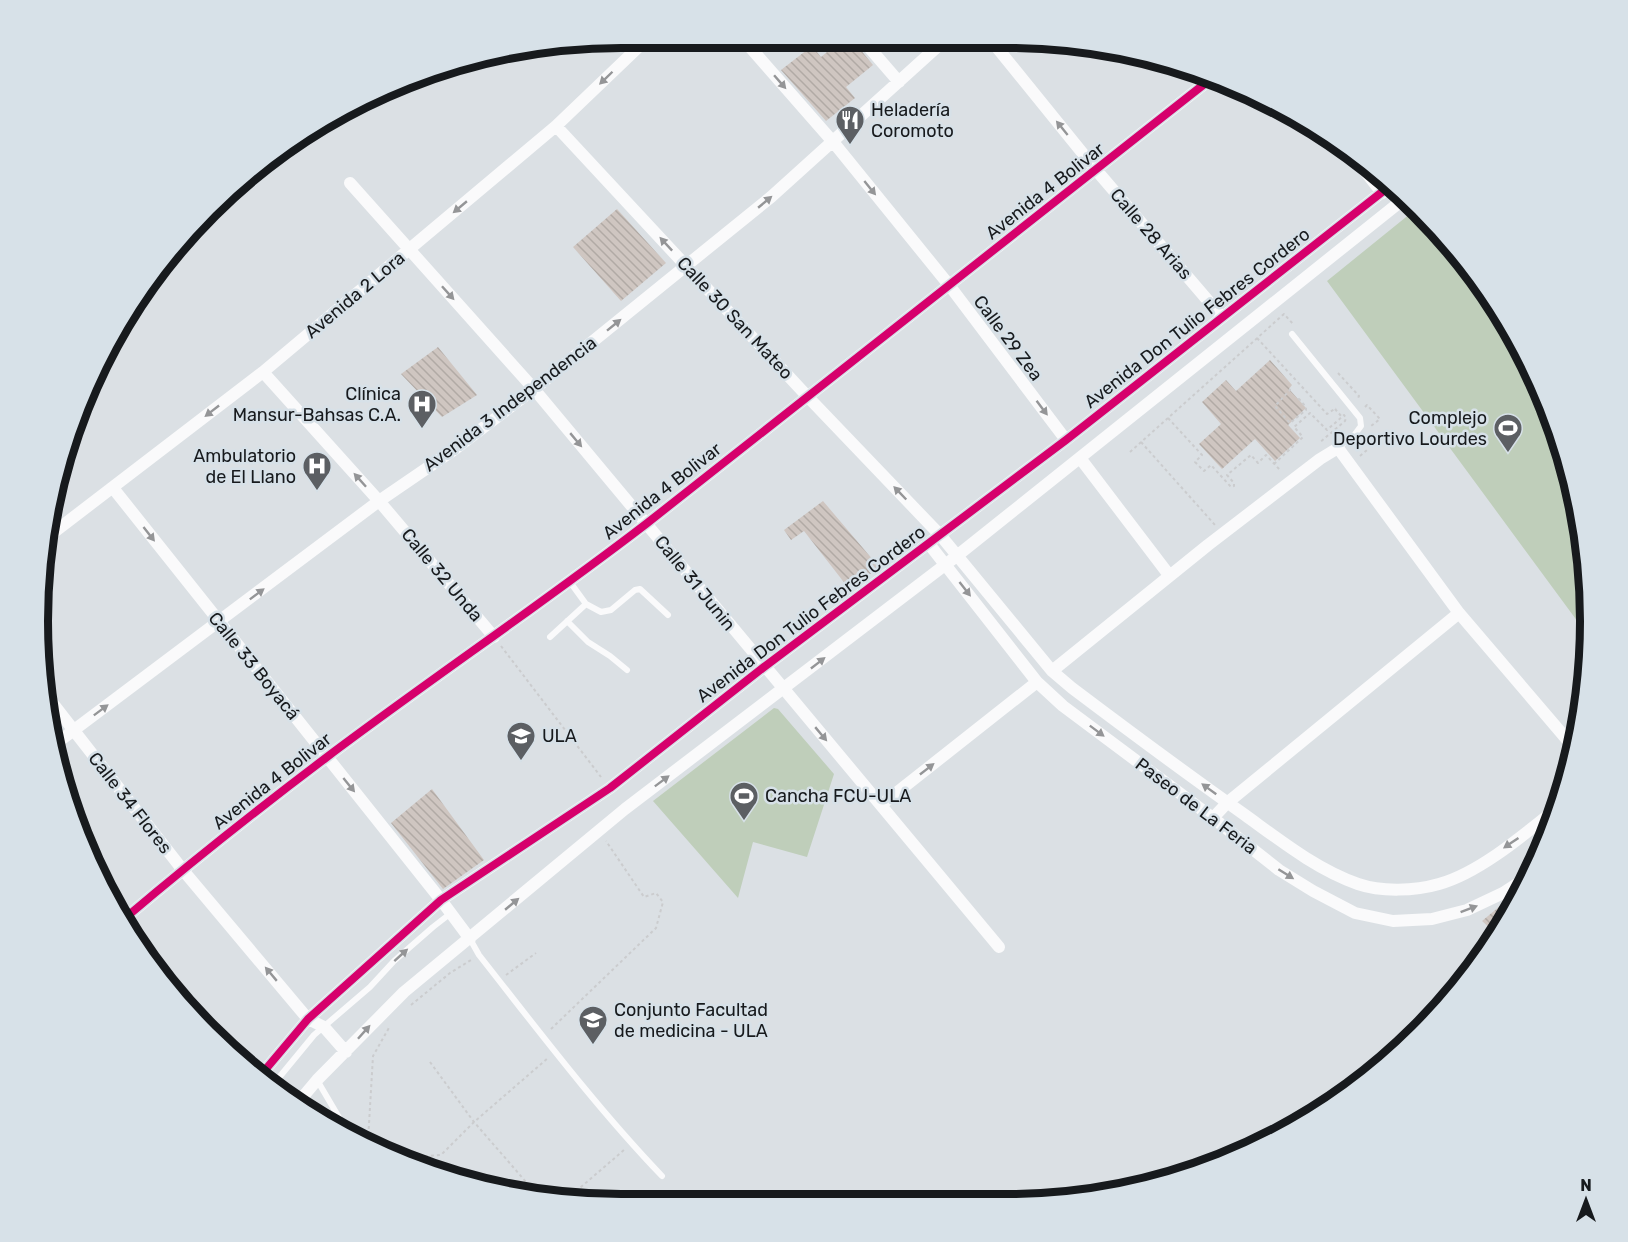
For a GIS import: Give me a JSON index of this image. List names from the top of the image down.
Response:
{
  "streets": {
    "street": [
      "Avenida 4 Bolivar",
      "Calle 28 Arias",
      "Avenida 2 Lora",
      "Calle 30 San Mateo",
      "Avenida Don Tulio Febres Cordero",
      "Calle 29 Zea",
      "Avenida 3 Independencia",
      "Calle 32 Unda",
      "Calle 31 Junin",
      "Calle 33 Boyacá",
      "Calle 34 Flores",
      "Paseo de La Feria"
    ]
  },
  "crossings": [
    ["Avenida 4 Bolivar", "Calle 28 Arias"],
    ["Avenida 4 Bolivar", "Calle 30 San Mateo"],
    ["Avenida 4 Bolivar", "Calle 29 Zea"],
    ["Avenida 4 Bolivar", "Calle 32 Unda"],
    ["Avenida 4 Bolivar", "Calle 31 Junin"],
    ["Avenida 4 Bolivar", "Calle 33 Boyacá"],
    ["Avenida 4 Bolivar", "Calle 34 Flores"],
    ["Calle 28 Arias", "Avenida Don Tulio Febres Cordero"],
    ["Avenida 2 Lora", "Calle 30 San Mateo"],
    ["Avenida 2 Lora", "Calle 32 Unda"],
    ["Avenida 2 Lora", "Calle 31 Junin"],
    ["Avenida 2 Lora", "Calle 33 Boyacá"],
    ["Calle 30 San Mateo", "Avenida Don Tulio Febres Cordero"],
    ["Calle 30 San Mateo", "Avenida 3 Independencia"],
    ["Avenida Don Tulio Febres Cordero", "Calle 29 Zea"],
    ["Avenida Don Tulio Febres Cordero", "Calle 32 Unda"],
    ["Avenida Don Tulio Febres Cordero", "Calle 31 Junin"],
    ["Avenida Don Tulio Febres Cordero", "Calle 33 Boyacá"],
    ["Avenida Don Tulio Febres Cordero", "Calle 34 Flores"],
    ["Avenida Don Tulio Febres Cordero", "Paseo de La Feria"],
    ["Calle 29 Zea", "Avenida 3 Independencia"],
    ["Avenida 3 Independencia", "Calle 32 Unda"],
    ["Avenida 3 Independencia", "Calle 31 Junin"],
    ["Avenida 3 Independencia", "Calle 33 Boyacá"],
    ["Avenida 3 Independencia", "Calle 34 Flores"]
  ],
  "one_way": [
    "Calle 28 Arias",
    "Avenida 2 Lora",
    "Calle 30 San Mateo",
    "Calle 29 Zea",
    "Avenida 3 Independencia",
    "Calle 31 Junin",
    "Calle 33 Boyacá",
    "Calle 34 Flores"
  ],
  "places": {
    "restaurant": ["Heladería Coromoto"],
    "hospital": ["Clínica Mansur-Bahsas C.A.", "Ambulatorio de El Llano"],
    "sports": ["Complejo Deportivo Lourdes", "Cancha FCU-ULA"],
    "school or university": ["ULA", "Conjunto Facultad de medicina - ULA"]
  },
  "north": "top"
}
